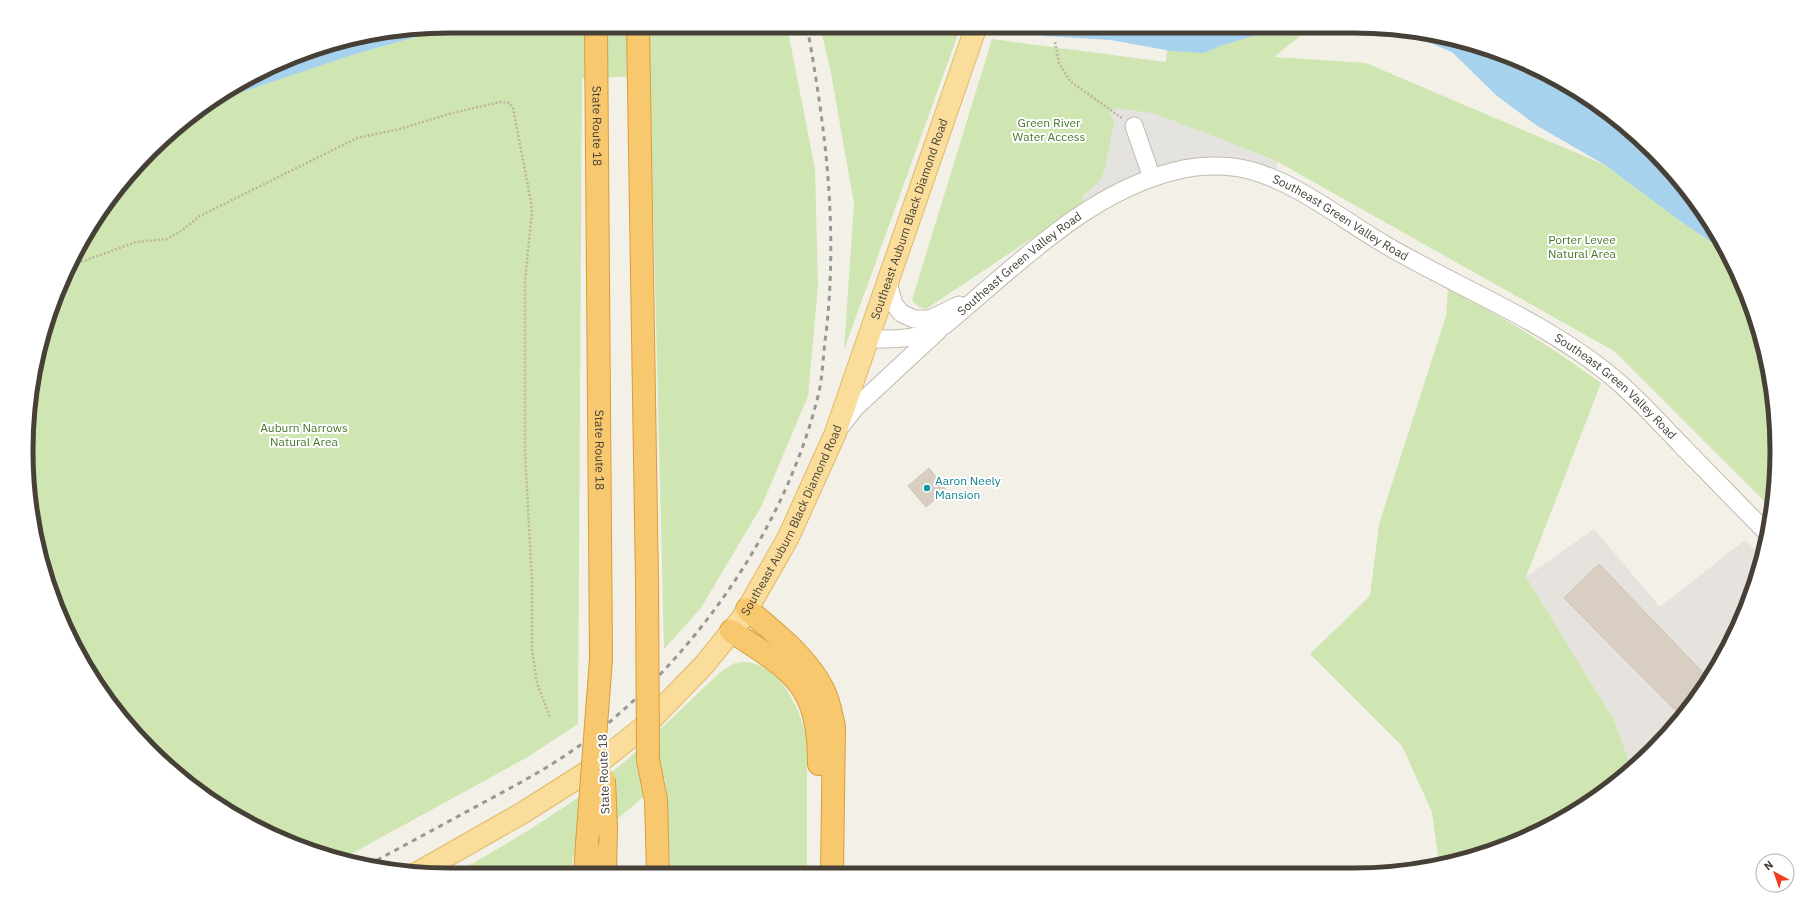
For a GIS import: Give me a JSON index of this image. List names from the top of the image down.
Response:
{
  "streets": {
    "highway": ["State Route 18"],
    "main road": ["Southeast Auburn Black Diamond Road"],
    "street": ["Southeast Green Valley Road"]
  },
  "crossings": [
    ["Southeast Green Valley Road", "Southeast Auburn Black Diamond Road"]
  ],
  "parks": ["Green River Water Access", "Porter Levee Natural Area", "Auburn Narrows Natural Area"],
  "places": ["Aaron Neely Mansion"],
  "north": "top left"
}
